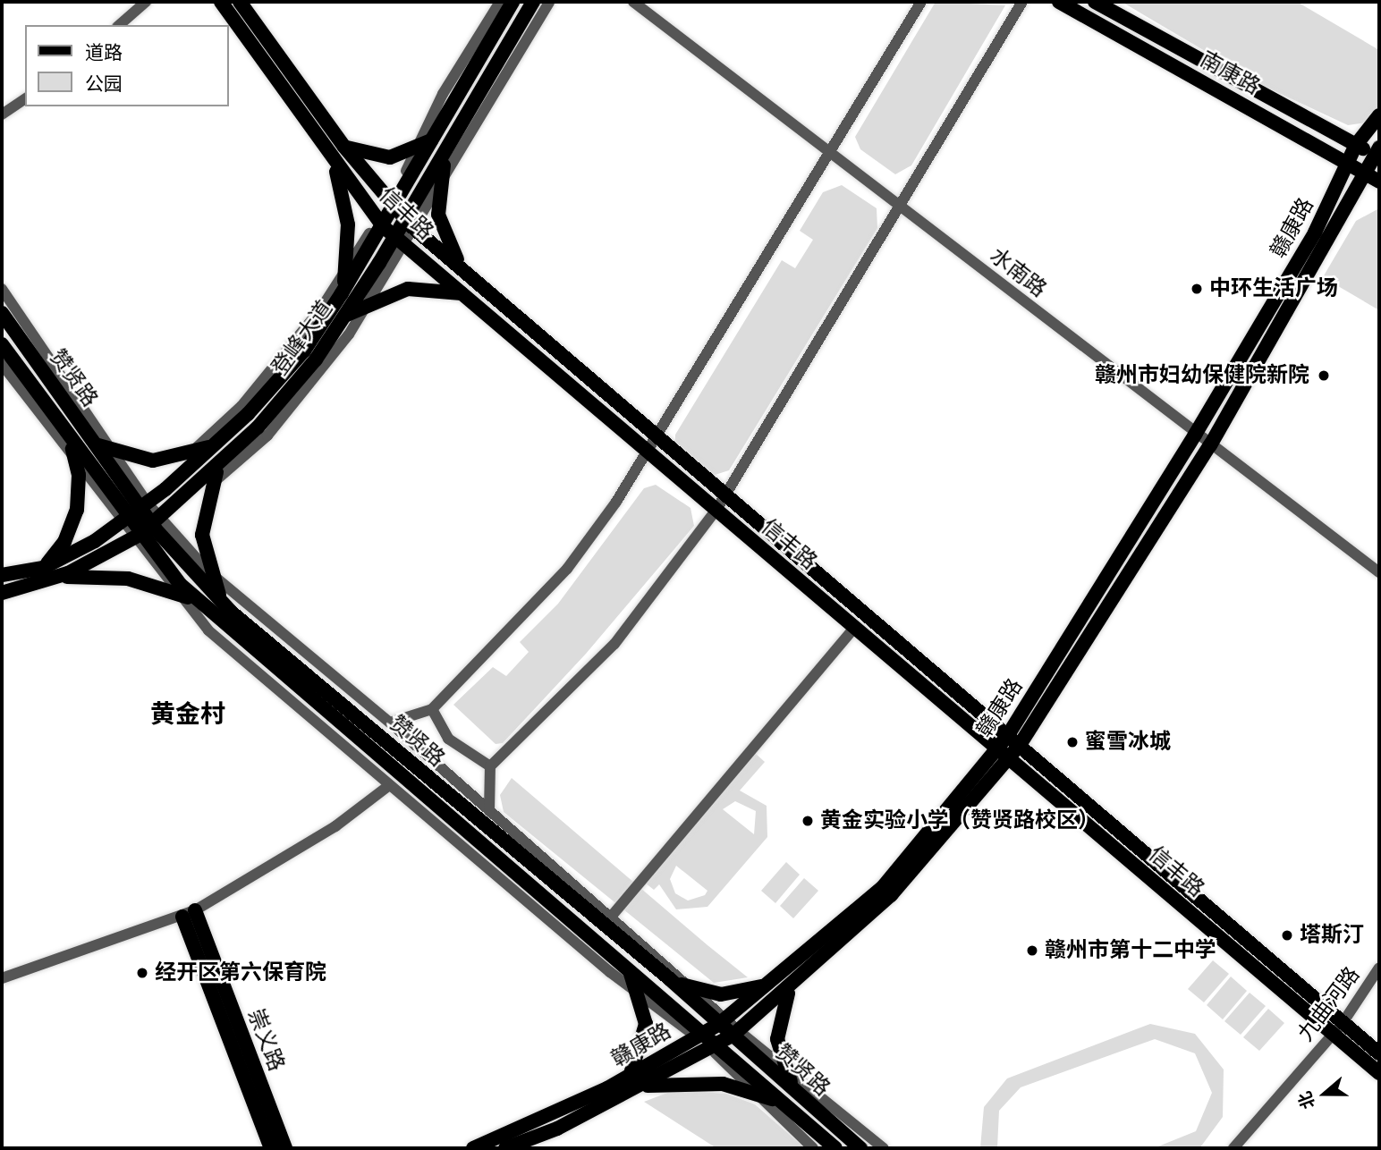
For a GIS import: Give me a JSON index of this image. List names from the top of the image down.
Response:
{
  "streets": {
    "main road": [
      "南康路",
      "信丰路",
      "赣康路",
      "登峰大道",
      "赞贤路",
      "崇义路"
    ],
    "street": ["水南路", "九曲河路"]
  },
  "crossings": [
    ["南康路", "赣康路"],
    ["信丰路", "赣康路"],
    ["信丰路", "登峰大道"],
    ["信丰路", "九曲河路"],
    ["赣康路", "水南路"],
    ["赣康路", "赞贤路"],
    ["登峰大道", "赞贤路"]
  ],
  "districts": ["黄金村"],
  "places": [
    "中环生活广场",
    "赣州市妇幼保健院新院",
    "蜜雪冰城",
    "黄金实验小学（赞贤路校区）",
    "塔斯汀",
    "赣州市第十二中学",
    "经开区第六保育院"
  ],
  "legend": ["道路", "公园"],
  "north": "left"
}
